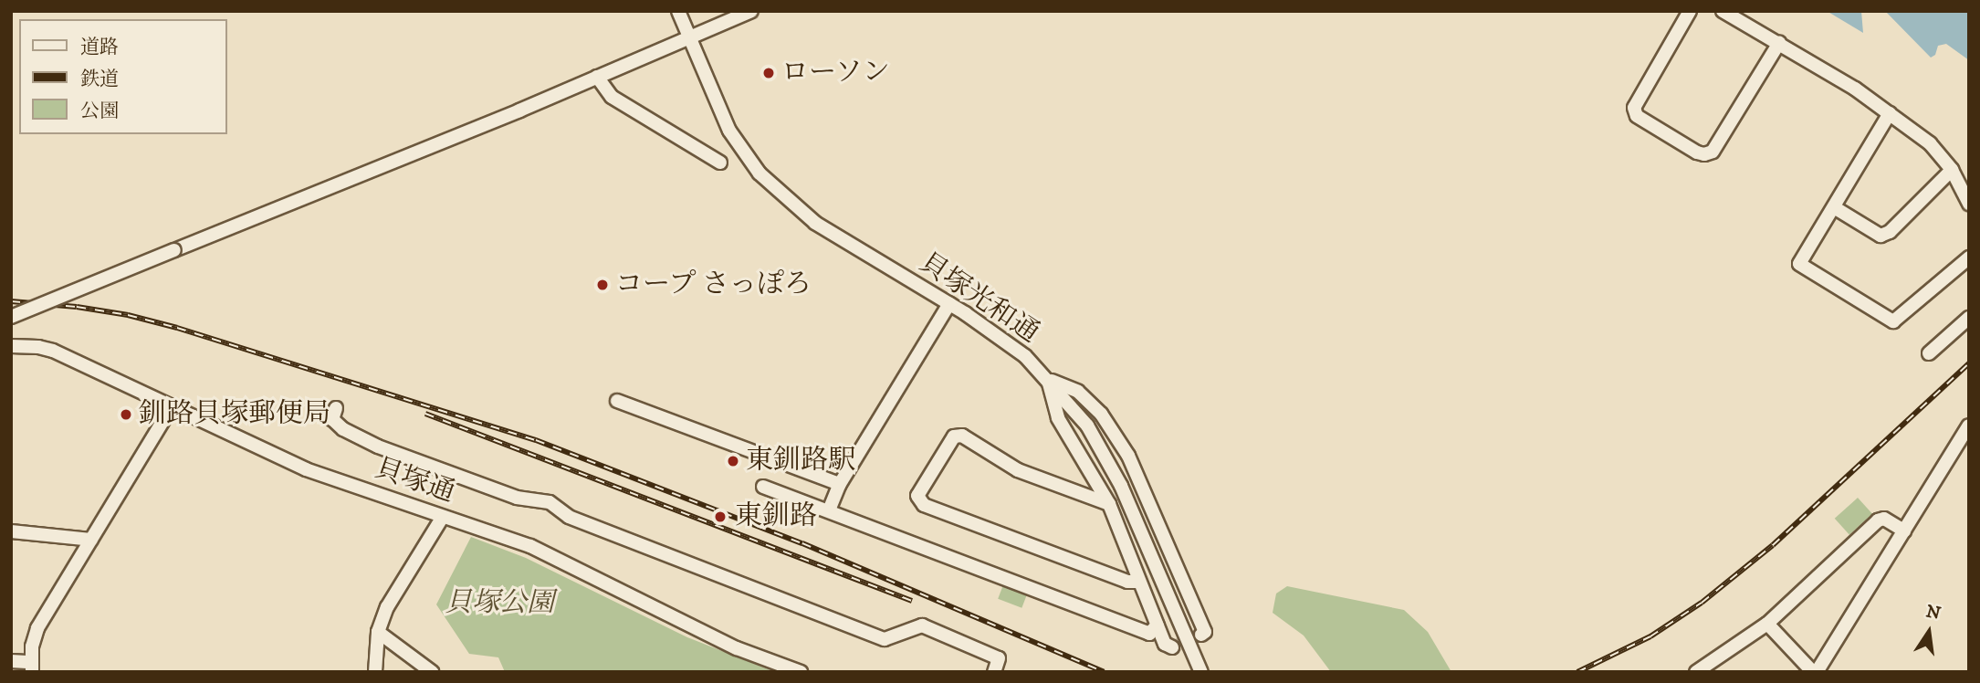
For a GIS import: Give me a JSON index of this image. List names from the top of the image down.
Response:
{
  "streets": {
    "street": ["貝塚光和通", "貝塚通"]
  },
  "parks": ["貝塚公園"],
  "places": [
    "ローソン",
    "コープ さっぽろ",
    "釧路貝塚郵便局",
    "東釧路駅",
    "東釧路"
  ],
  "legend": ["道路", "鉄道", "公園"],
  "north": "top"
}
